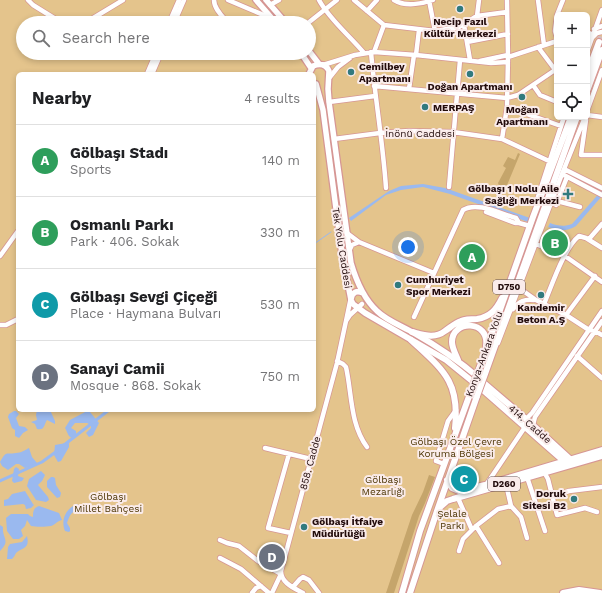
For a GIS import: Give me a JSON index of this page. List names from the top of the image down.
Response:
{
  "streets": {
    "highway": [
      "D750",
      "Konya-Ankara Yolu",
      "414. Cadde",
      "D260"
    ],
    "main road": ["Tek Yolu Caddesi"],
    "street": ["İnönü Caddesi", "858. Cadde"]
  },
  "crossings": [
    ["İnönü Caddesi", "Tek Yolu Caddesi"],
    ["Tek Yolu Caddesi", "D750"],
    ["Tek Yolu Caddesi", "414. Cadde"],
    ["Tek Yolu Caddesi", "858. Cadde"],
    ["D750", "Konya-Ankara Yolu"],
    ["D750", "D260"],
    ["414. Cadde", "D260"]
  ],
  "parks": [
    "Gölbaşı Özel Çevre Koruma Bölgesi",
    "Gölbaşı Mezarlığı",
    "Gölbaşı Millet Bahçesi",
    "Şelale Parkı"
  ],
  "places": {
    "other": [
      "Necip Fazıl Kültür Merkezi",
      "Cemilbey Apartmanı",
      "Doğan Apartmanı",
      "Moğan Apartmanı",
      "MERPAŞ",
      "Cumhuriyet Spor Merkezi",
      "Kandemir Beton A.Ş",
      "Doruk Sitesi B2",
      "Gölbaşı İtfaiye Müdürlüğü"
    ],
    "health": ["Gölbaşı 1 Nolu Aile Sağlığı Merkezi"]
  },
  "page": {
    "map_buttons": ["+", "−"],
    "search": "Search here",
    "heading": ["Nearby", "4 results"],
    "list": [
      {
        "mark": "A",
        "name": "Gölbaşı Stadı",
        "note": "Sports",
        "value": "140 m"
      },
      {
        "mark": "B",
        "name": "Osmanlı Parkı",
        "note": "Park · 406. Sokak",
        "value": "330 m"
      },
      {
        "mark": "C",
        "name": "Gölbaşı Sevgi Çiçeği",
        "note": "Place · Haymana Bulvarı",
        "value": "530 m"
      },
      {
        "mark": "D",
        "name": "Sanayi Camii",
        "note": "Mosque · 868. Sokak",
        "value": "750 m"
      }
    ],
    "pins": [
      "B",
      "A",
      "C",
      "D"
    ]
  }
}
